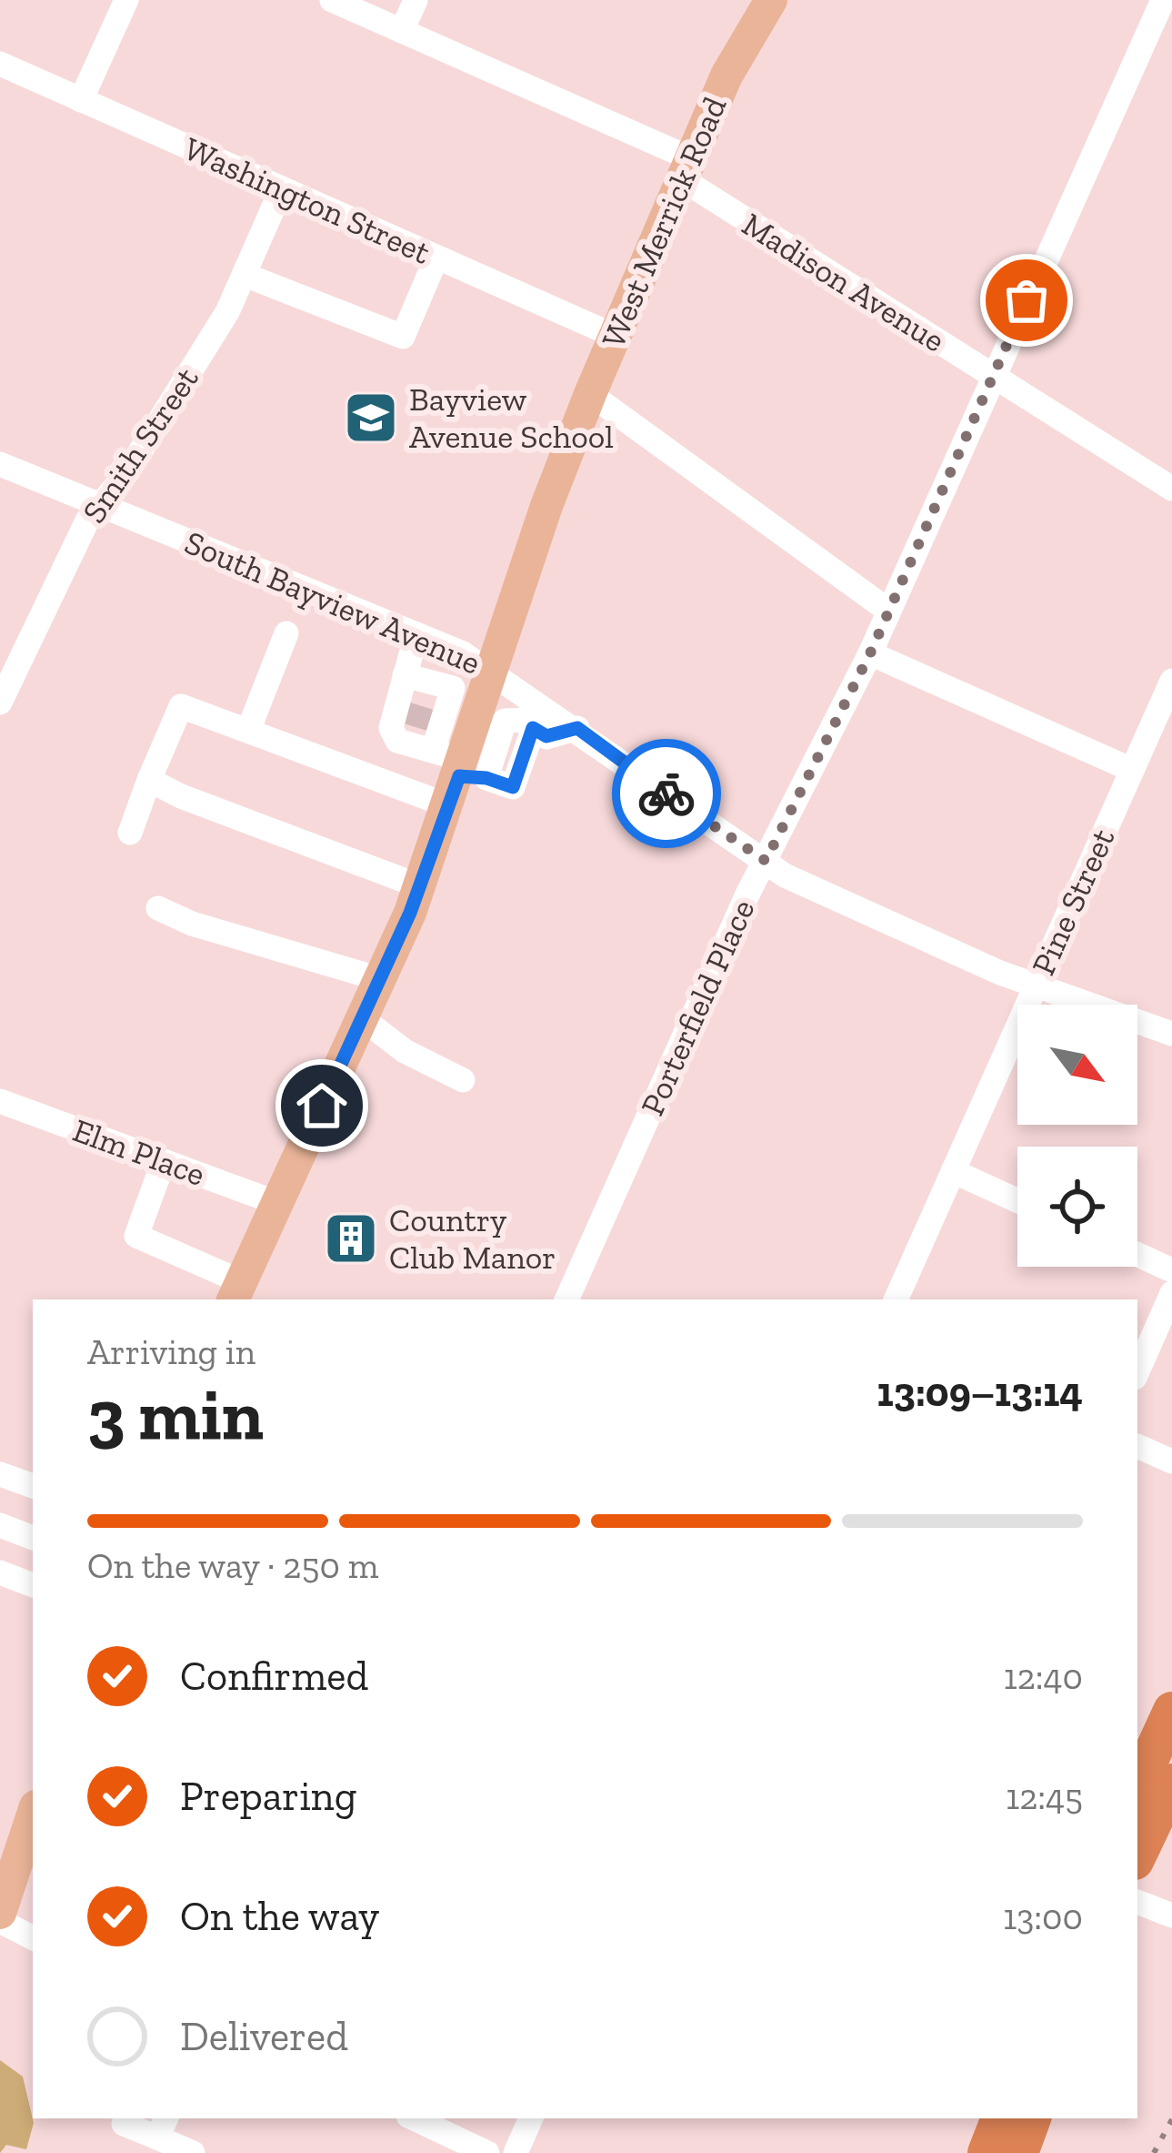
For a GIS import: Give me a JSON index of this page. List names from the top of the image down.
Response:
{
  "streets": {
    "main road": ["West Merrick Road"],
    "street": [
      "Washington Street",
      "Madison Avenue",
      "Smith Street",
      "South Bayview Avenue",
      "Pine Street",
      "Porterfield Place",
      "Elm Place"
    ]
  },
  "crossings": [
    ["Washington Street", "West Merrick Road"],
    ["Washington Street", "Smith Street"],
    ["West Merrick Road", "Madison Avenue"],
    ["West Merrick Road", "South Bayview Avenue"],
    ["West Merrick Road", "Elm Place"],
    ["Madison Avenue", "Porterfield Place"],
    ["Smith Street", "South Bayview Avenue"],
    ["South Bayview Avenue", "Pine Street"],
    ["South Bayview Avenue", "Porterfield Place"]
  ],
  "places": {
    "school or university": ["Bayview Avenue School"],
    "building": ["Country Club Manor"]
  },
  "north": "bottom right",
  "page": {
    "heading": ["3 min", "Arriving in", "13:09–13:14"],
    "bar": "On the way · 250 m",
    "list": [
      ["Confirmed", "12:40"],
      ["Preparing", "12:45"],
      ["On the way", "13:00"],
      "Delivered"
    ]
  }
}
